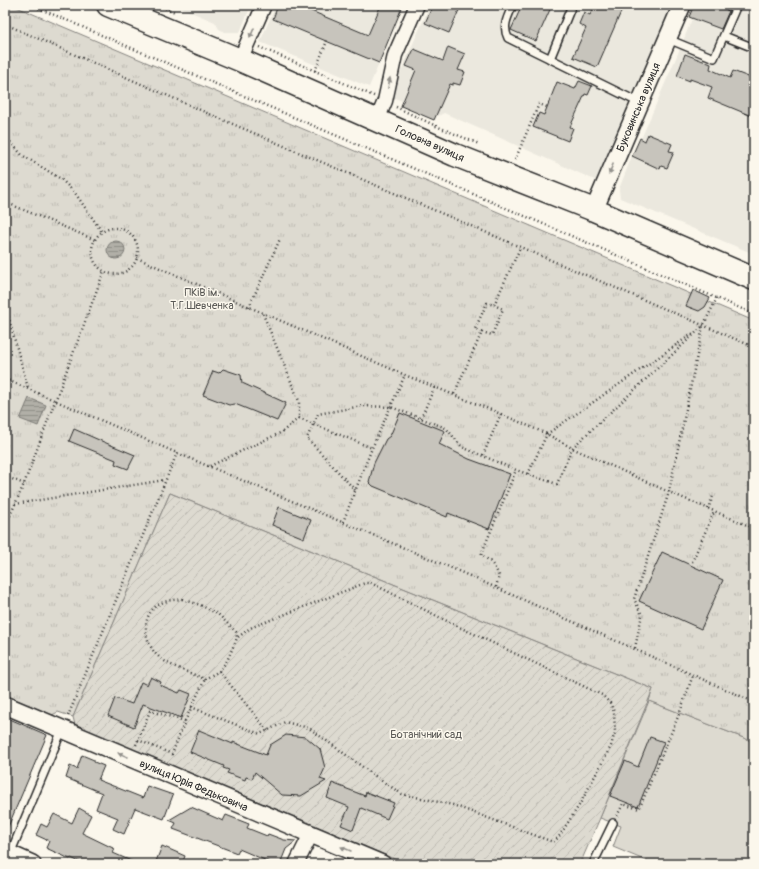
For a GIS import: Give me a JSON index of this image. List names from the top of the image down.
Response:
{
  "streets": {
    "main road": ["Головна вулиця"],
    "street": ["Буковинська вулиця", "вулиця Юрія Федьковича"]
  },
  "crossings": [
    ["Буковинська вулиця", "Головна вулиця"]
  ],
  "one_way": ["Буковинська вулиця", "вулиця Юрія Федьковича"],
  "parks": ["ПКіВ ім. Т.Г.Шевченка", "Ботанічний сад"]
}
